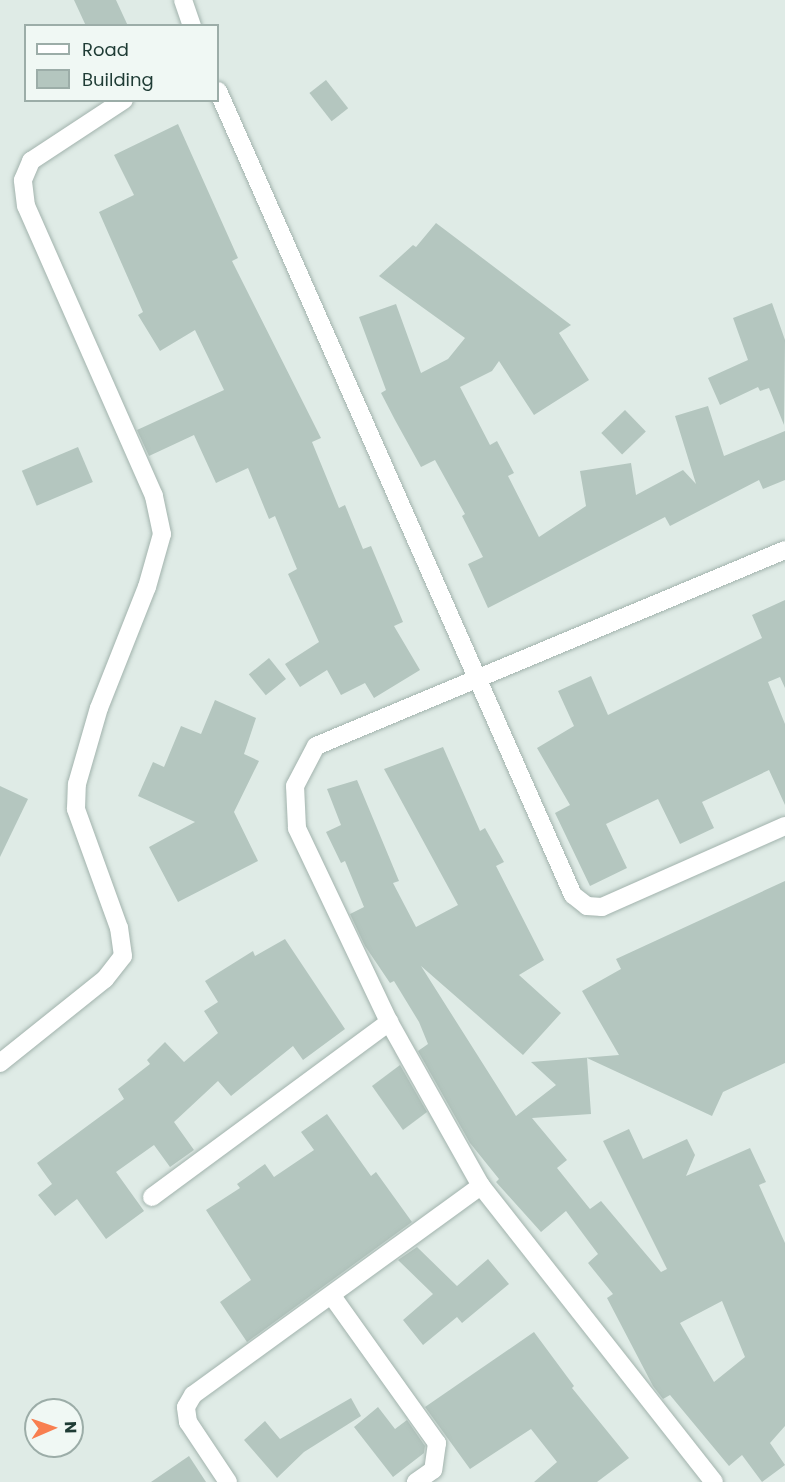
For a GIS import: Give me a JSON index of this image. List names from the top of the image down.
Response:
{
  "legend": ["Road", "Building"],
  "north": "right"
}
